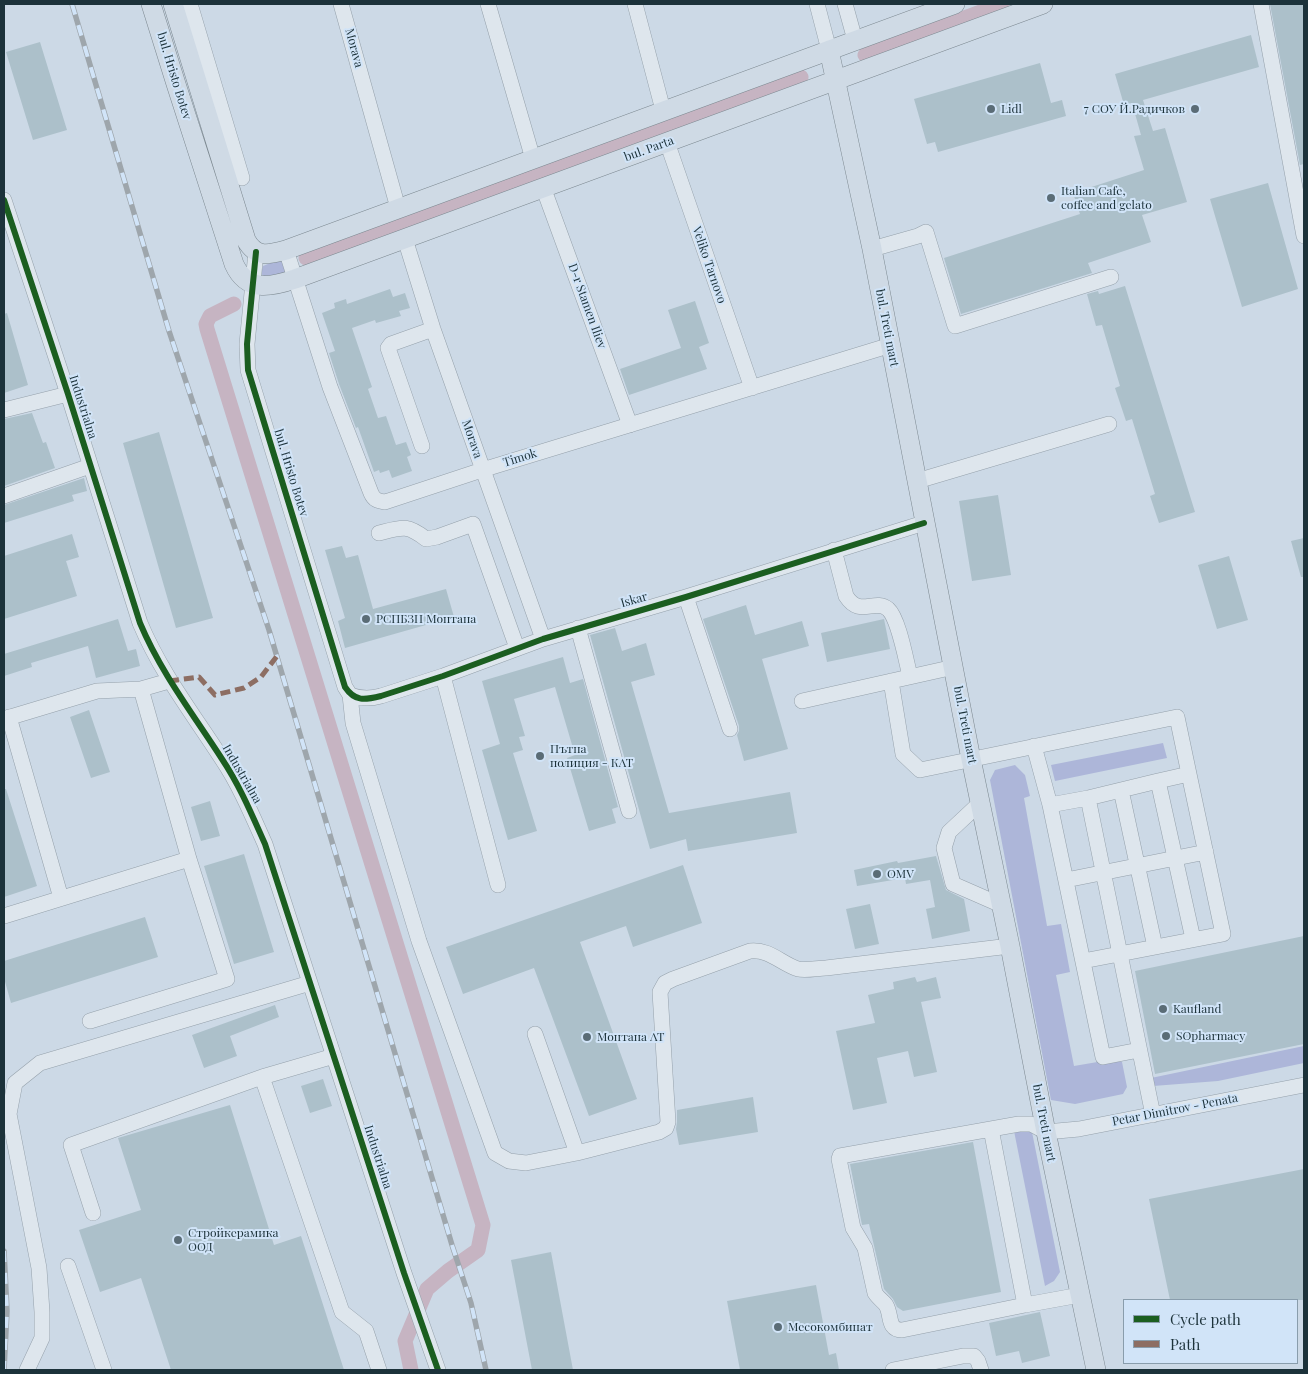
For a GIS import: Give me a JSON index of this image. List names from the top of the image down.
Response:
{
  "streets": {
    "main road": ["bul. Hristo Botev", "bul. Parta", "bul. Treti mart"],
    "street": [
      "Morava",
      "Veliko Tarnovo",
      "D-r Stamen Iliev",
      "Industrialna",
      "Timok",
      "Iskar",
      "Petar Dimitrov - Penata"
    ]
  },
  "crossings": [
    ["Morava", "bul. Parta"],
    ["Morava", "Timok"],
    ["Morava", "Iskar"],
    ["bul. Hristo Botev", "bul. Parta"],
    ["bul. Hristo Botev", "bul. Treti mart"],
    ["bul. Hristo Botev", "Iskar"],
    ["bul. Parta", "Veliko Tarnovo"],
    ["bul. Parta", "D-r Stamen Iliev"],
    ["bul. Parta", "bul. Treti mart"],
    ["bul. Parta", "Timok"],
    ["Veliko Tarnovo", "Timok"],
    ["D-r Stamen Iliev", "Timok"],
    ["bul. Treti mart", "Timok"],
    ["bul. Treti mart", "Iskar"],
    ["bul. Treti mart", "Petar Dimitrov - Penata"]
  ],
  "places": [
    "Lidl",
    "7 СОУ Й.Радичков",
    "Italian Cafe, coffee and gelato",
    "РСПБЗН Монтана",
    "Пътна полиция - КАТ",
    "OMV",
    "Kaufland",
    "SOpharmacy",
    "Монтана АТ",
    "Стройкерамика ООД",
    "Месокомбинат"
  ],
  "legend": ["Cycle path", "Path"]
}
